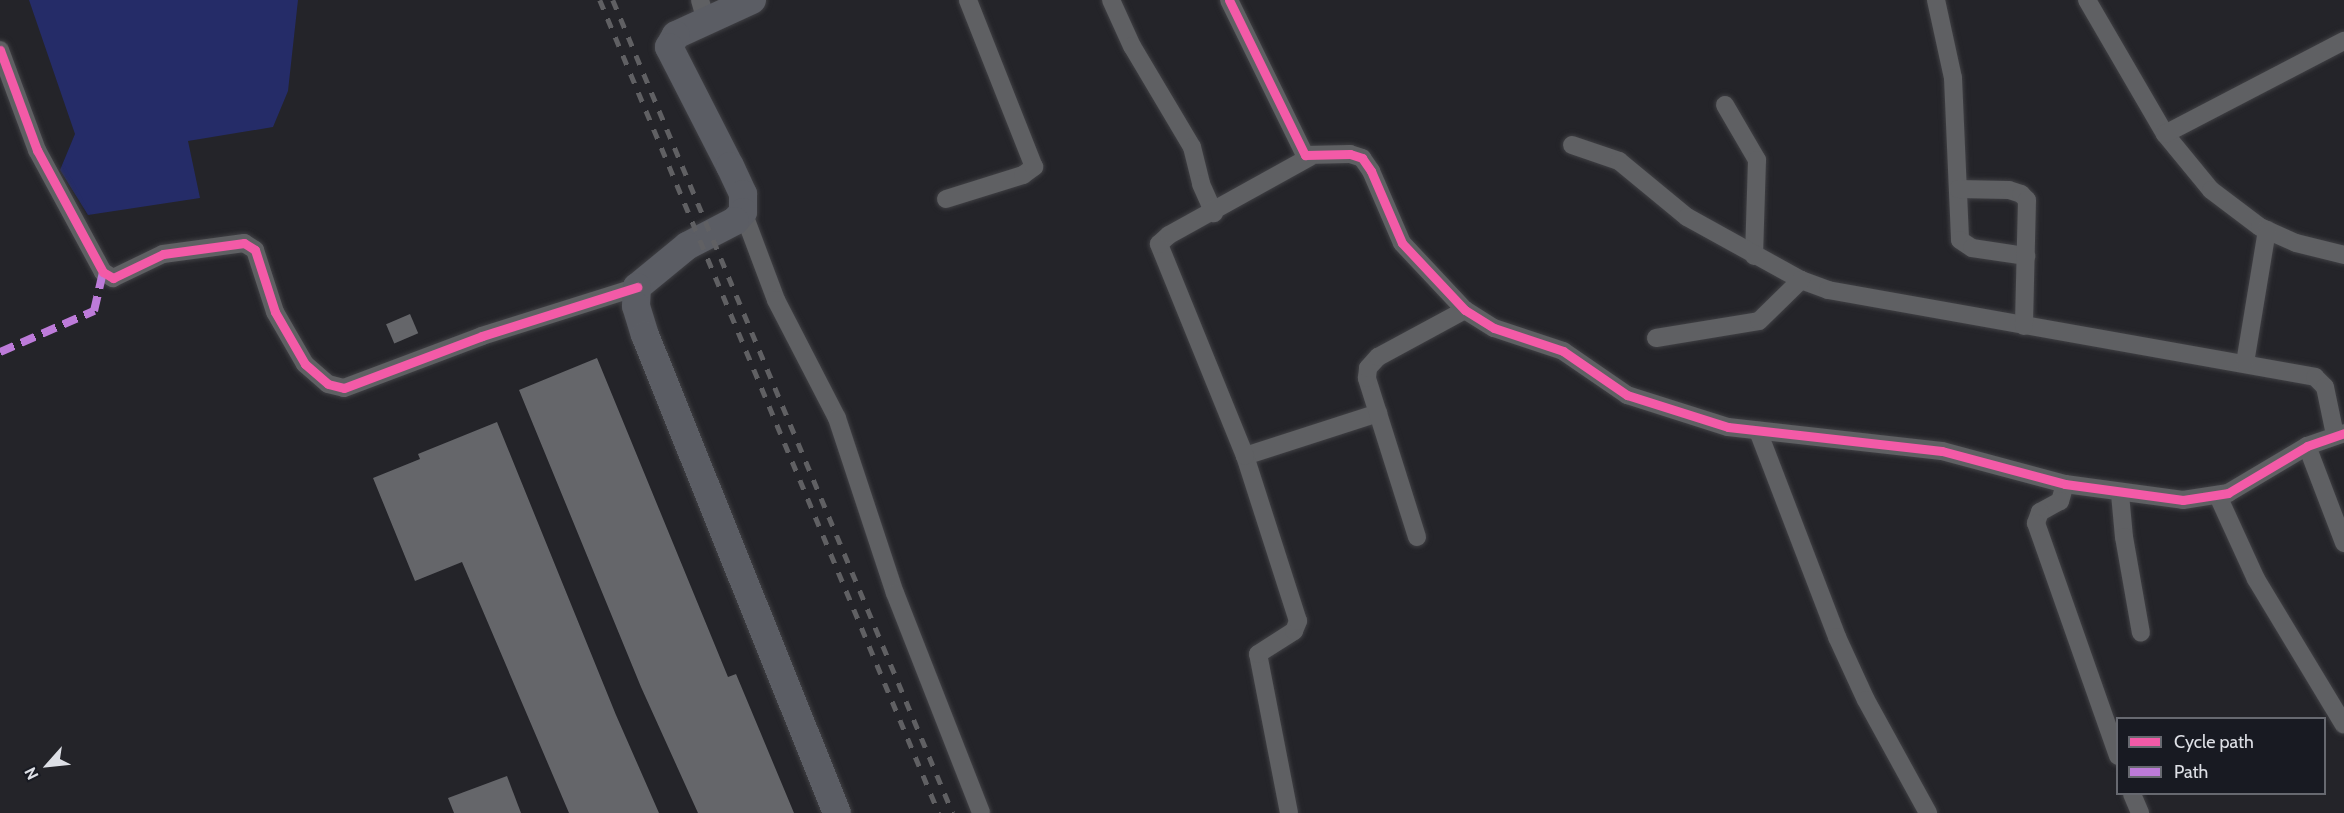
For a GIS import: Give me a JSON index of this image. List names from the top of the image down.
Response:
{
  "legend": ["Cycle path", "Path"],
  "north": "bottom left"
}
